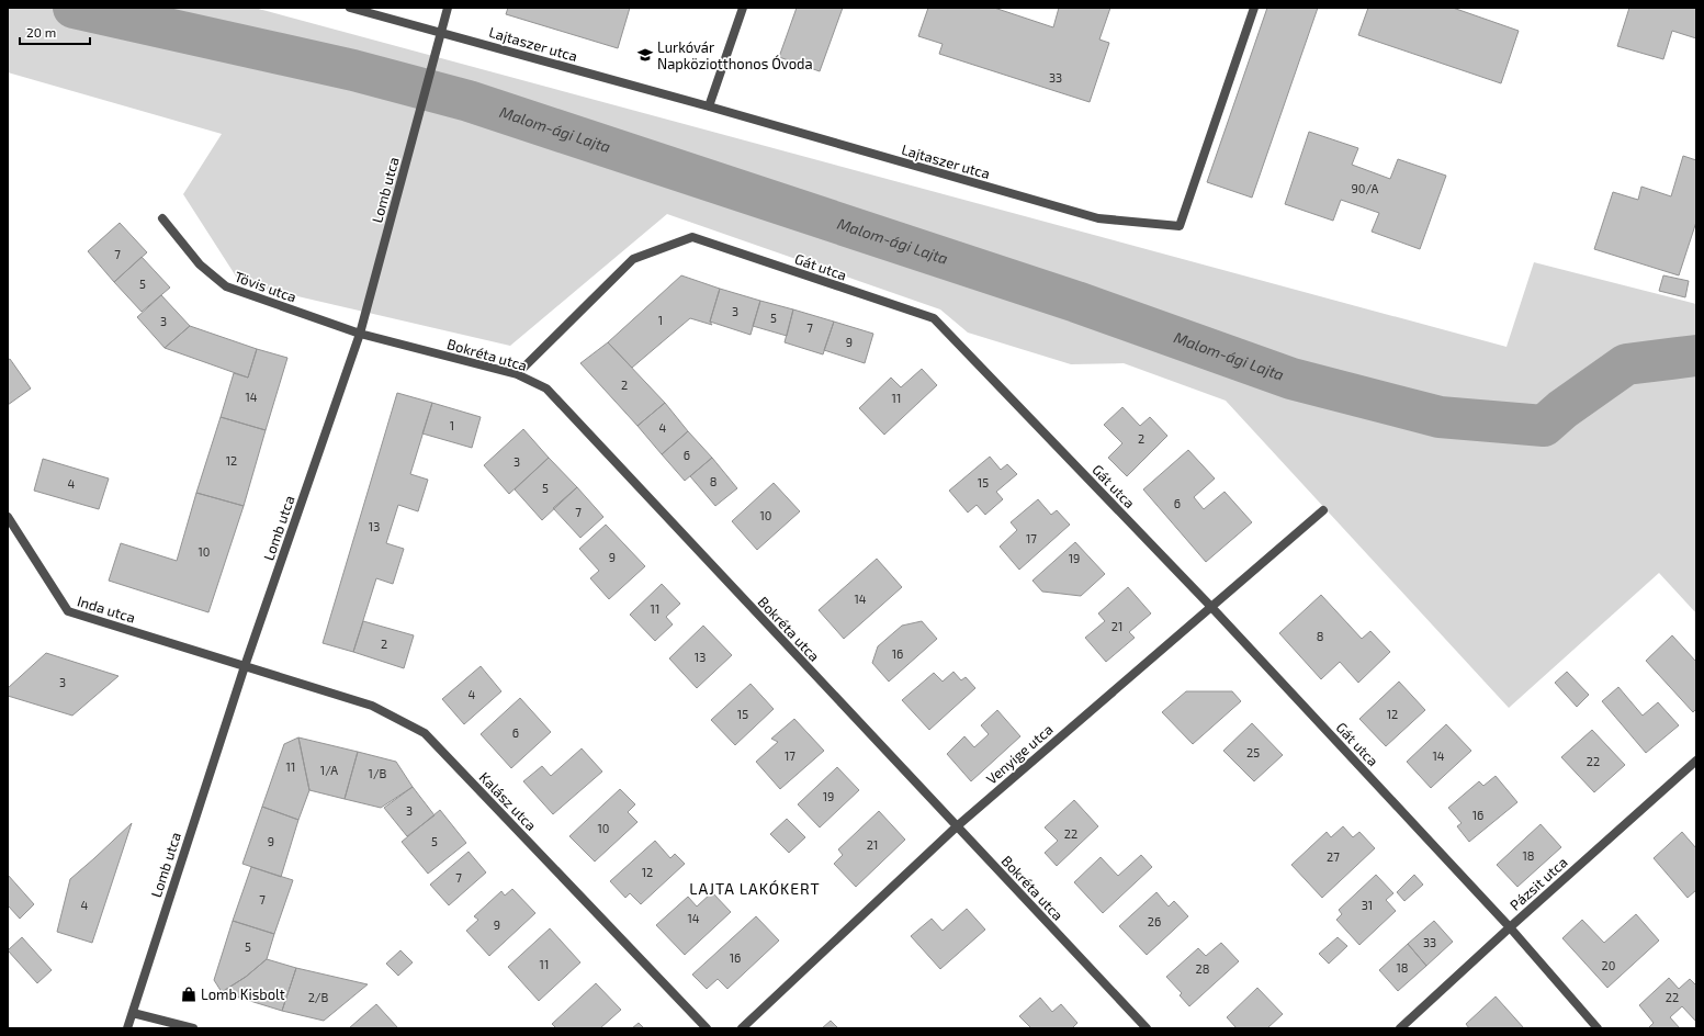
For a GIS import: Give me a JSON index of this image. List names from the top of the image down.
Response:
{
  "streets": {
    "street": [
      "Lajtaszer utca",
      "Lomb utca",
      "Gát utca",
      "Tövis utca",
      "Bokréta utca",
      "Inda utca",
      "Venyige utca",
      "Kalász utca",
      "Pázsit utca"
    ]
  },
  "crossings": [
    ["Lajtaszer utca", "Lomb utca"],
    ["Lomb utca", "Tövis utca"],
    ["Lomb utca", "Bokréta utca"],
    ["Lomb utca", "Inda utca"],
    ["Lomb utca", "Kalász utca"],
    ["Gát utca", "Bokréta utca"],
    ["Gát utca", "Venyige utca"],
    ["Gát utca", "Pázsit utca"],
    ["Tövis utca", "Bokréta utca"],
    ["Bokréta utca", "Venyige utca"],
    ["Inda utca", "Kalász utca"]
  ],
  "districts": ["LAJTA LAKÓKERT"],
  "water": ["Malom-ági Lajta"],
  "places": {
    "school or university": ["Lurkóvár Napköziotthonos Óvoda"],
    "shop": ["Lomb Kisbolt"]
  },
  "house_numbers": [
    "33",
    "90/A",
    "7",
    "5",
    "3",
    "5",
    "1",
    "3",
    "7",
    "9",
    "2",
    "14",
    "11",
    "1",
    "4",
    "2",
    "6",
    "12",
    "3",
    "8",
    "15",
    "4",
    "5",
    "6",
    "7",
    "10",
    "13",
    "17",
    "10",
    "9",
    "19",
    "14",
    "11",
    "21",
    "8",
    "2",
    "16",
    "13",
    "3",
    "4",
    "15",
    "12",
    "6",
    "25",
    "17",
    "14",
    "22",
    "11",
    "1/A",
    "1/B",
    "19",
    "3",
    "16",
    "10",
    "22",
    "9",
    "5",
    "21",
    "18",
    "27",
    "12",
    "7",
    "7",
    "4",
    "31",
    "14",
    "26",
    "9",
    "33",
    "5",
    "16",
    "11",
    "20",
    "18",
    "28",
    "2/B",
    "22"
  ],
  "scale_bar": "20 m"
}
